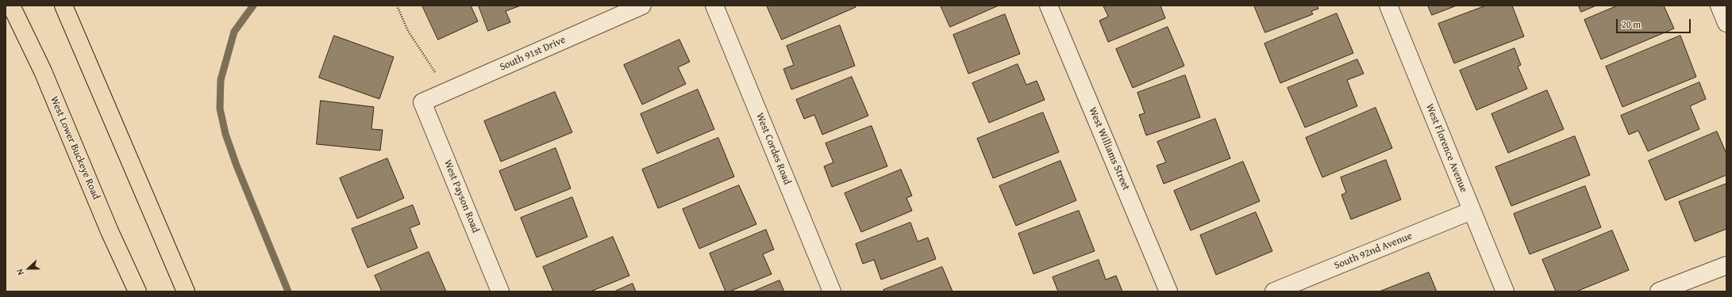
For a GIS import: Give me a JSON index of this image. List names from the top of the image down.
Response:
{
  "streets": {
    "main road": ["West Lower Buckeye Road"],
    "street": [
      "South 91st Drive",
      "West Florence Avenue",
      "West Cordes Road",
      "West Williams Street",
      "West Payson Road",
      "South 92nd Avenue"
    ]
  },
  "crossings": [
    ["South 91st Drive", "West Payson Road"],
    ["West Florence Avenue", "South 92nd Avenue"]
  ],
  "scale_bar": "20 m",
  "north": "left"
}
